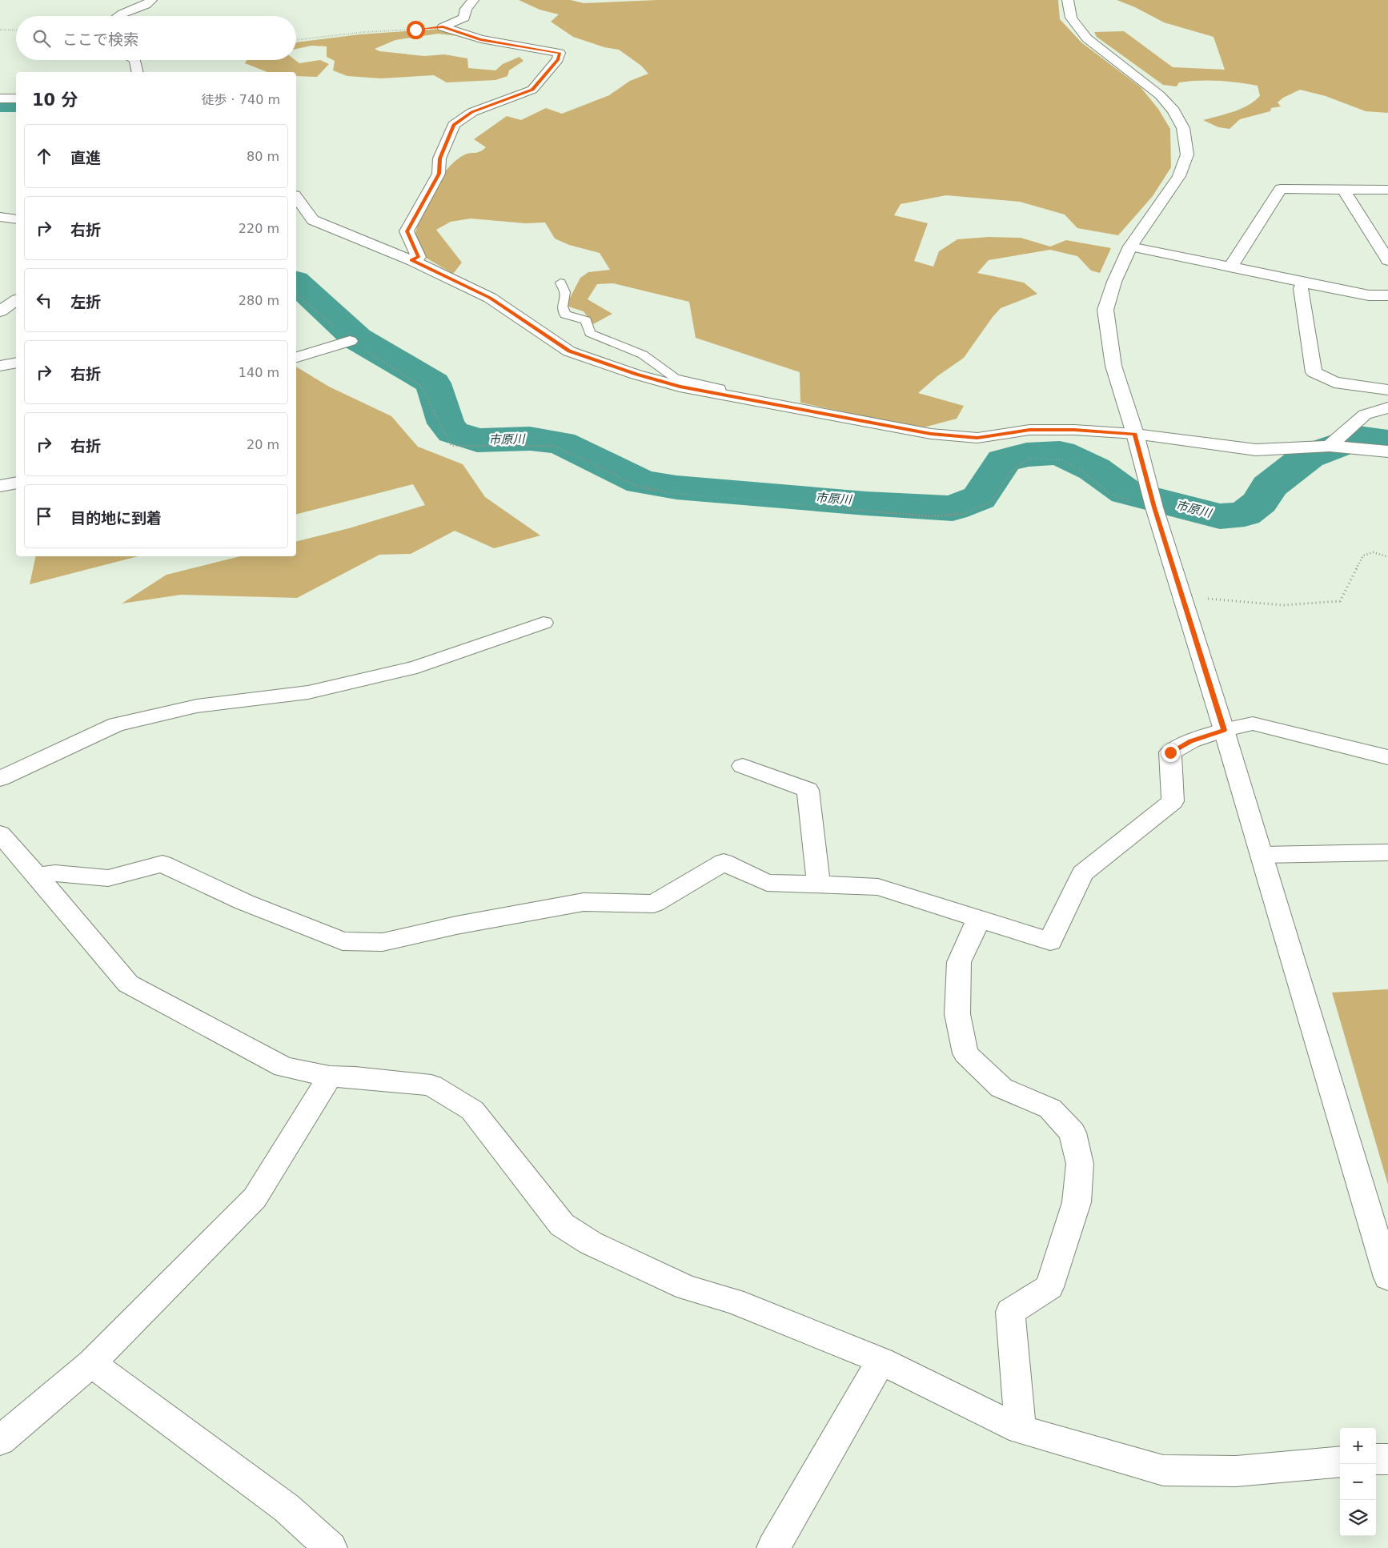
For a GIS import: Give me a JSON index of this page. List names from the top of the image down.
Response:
{
  "water": ["市原川"],
  "page": {
    "search": "ここで検索",
    "heading": ["10 分", "徒歩 · 740 m"],
    "list": [
      ["直進", "80 m"],
      ["右折", "220 m"],
      ["左折", "280 m"],
      ["右折", "140 m"],
      ["右折", "20 m"],
      "目的地に到着"
    ],
    "map_buttons": ["+", "−"]
  }
}
